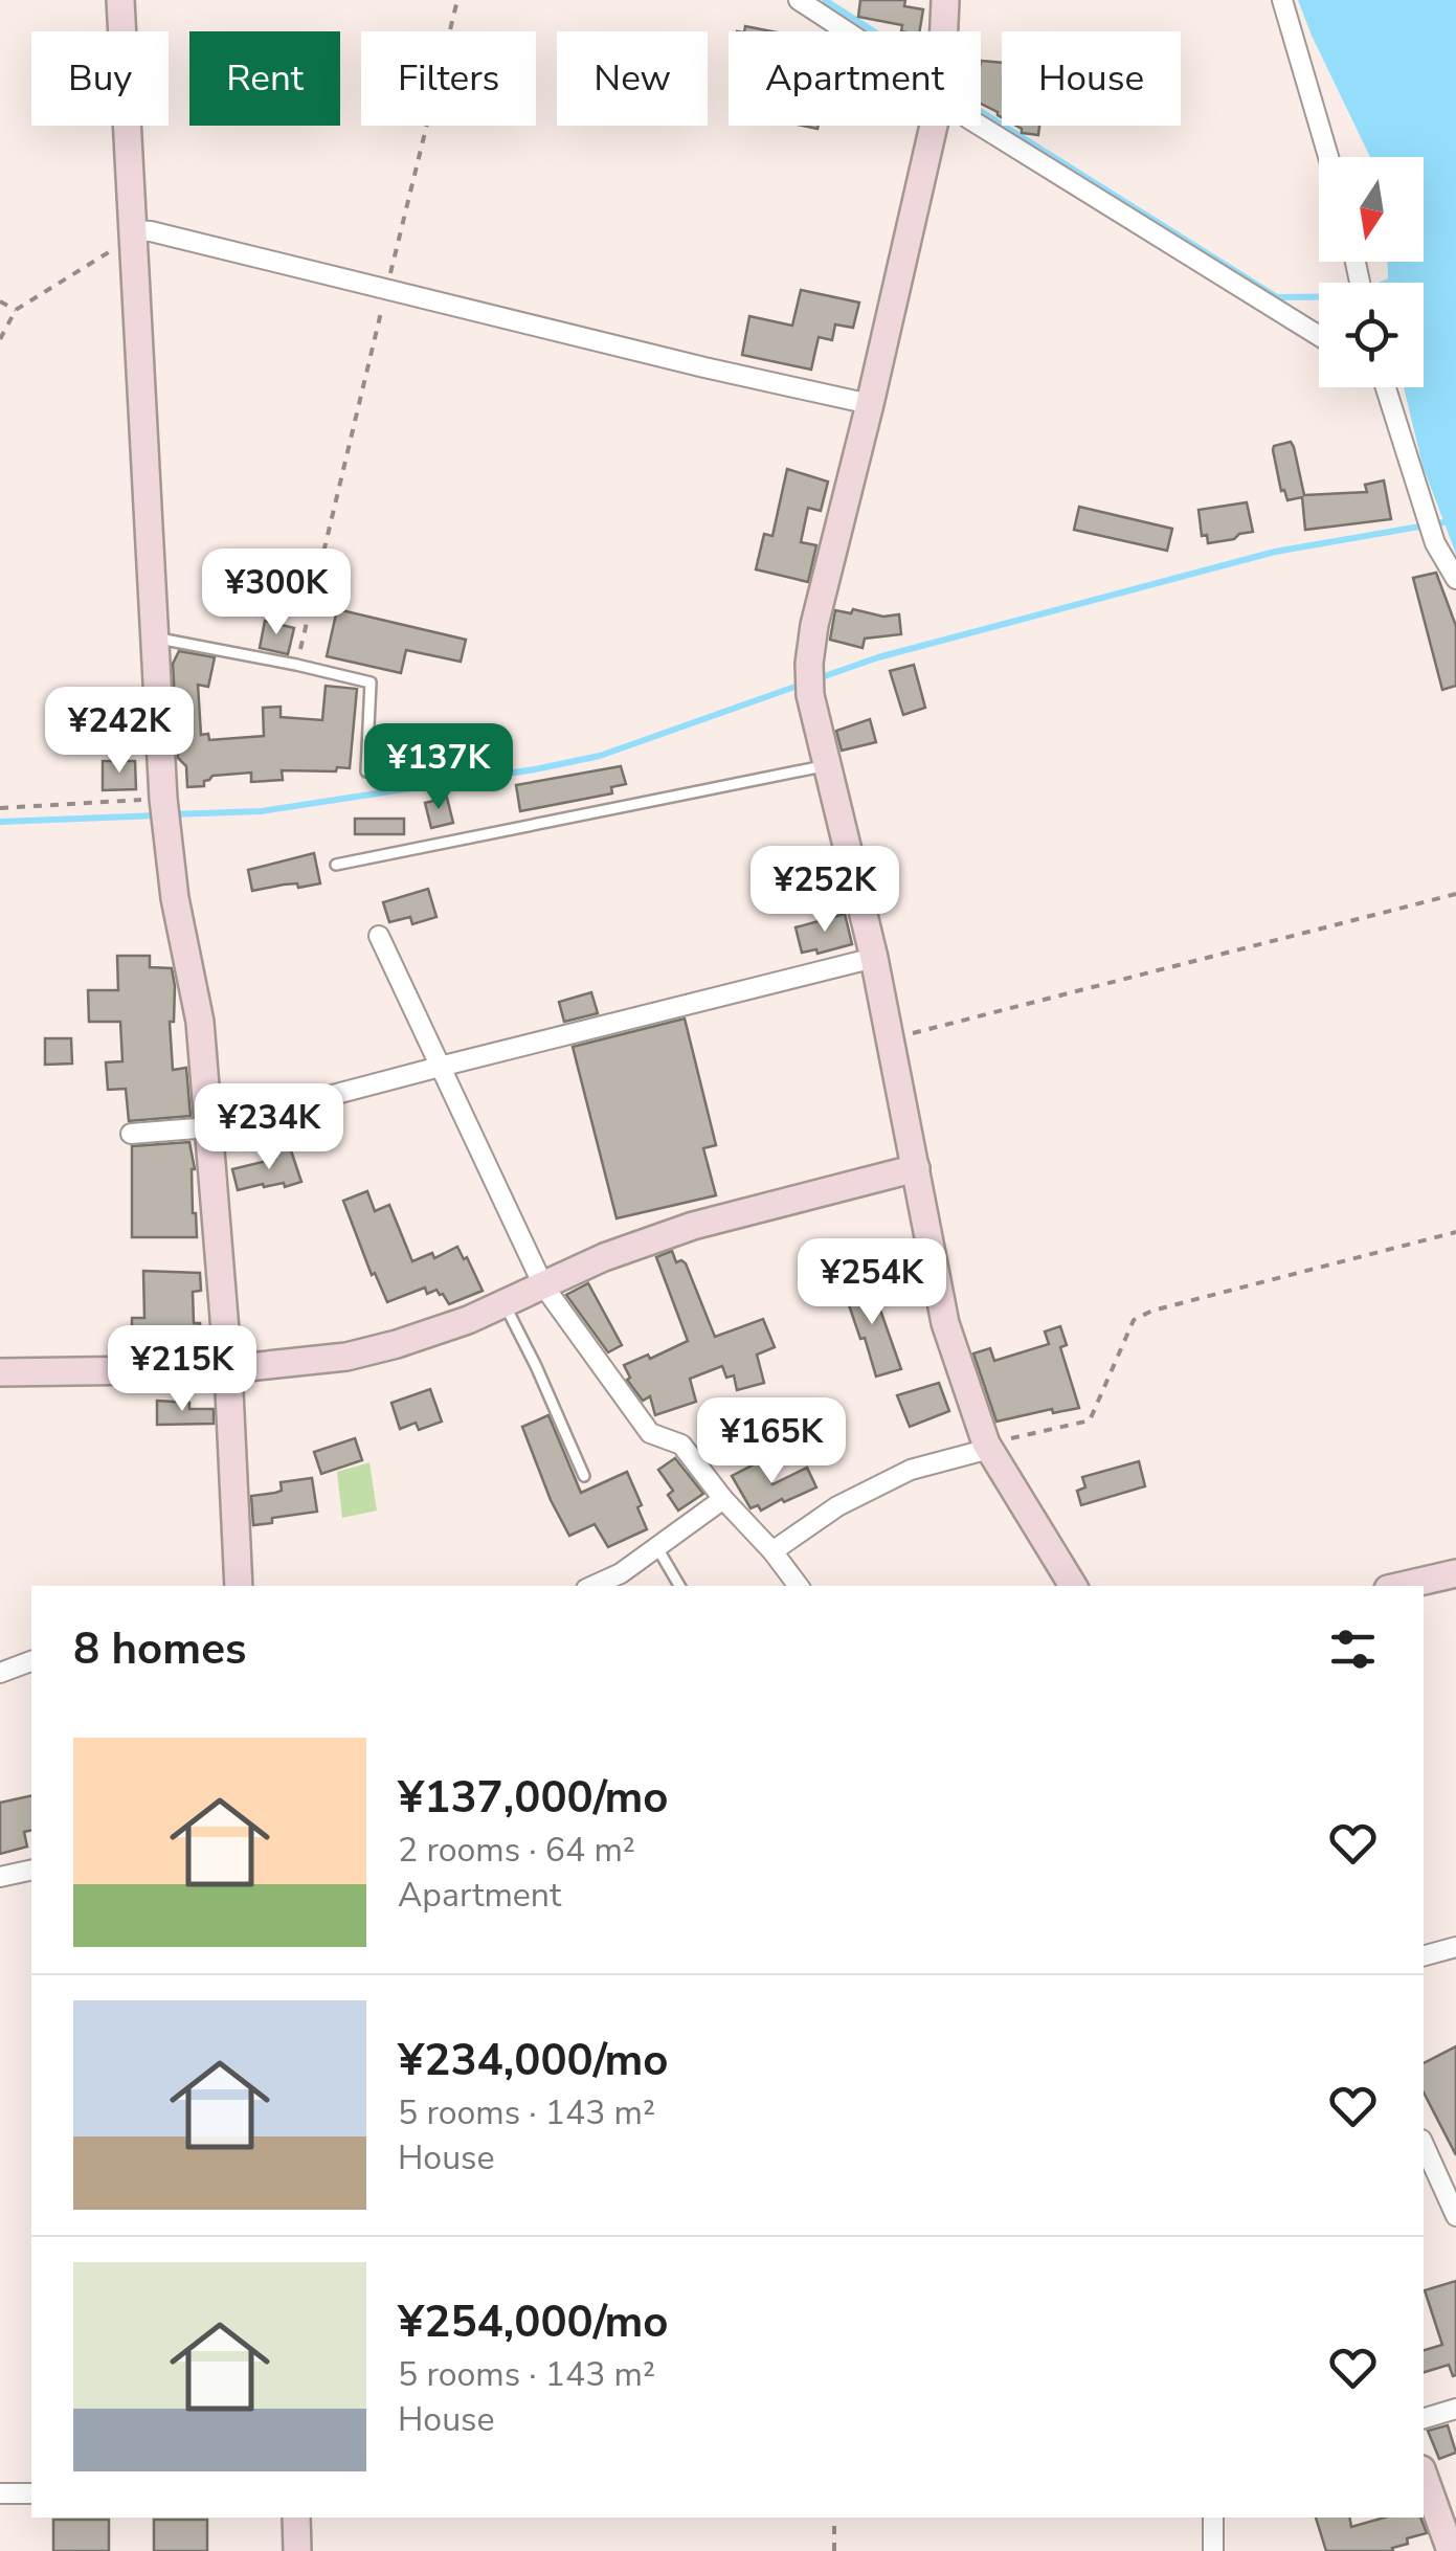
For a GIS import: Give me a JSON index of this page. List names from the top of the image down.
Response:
{
  "north": "bottom",
  "page": {
    "chip": [
      "Buy",
      "Rent",
      "Filters",
      "New",
      "Apartment",
      "House"
    ],
    "price": [
      "¥300K",
      "¥242K",
      "¥137K",
      "¥252K",
      "¥234K",
      "¥254K",
      "¥215K",
      "¥165K"
    ],
    "heading": "8 homes",
    "list": [
      {
        "name": "¥137,000/mo",
        "note": "2 rooms · 64 m² · Apartment"
      },
      {
        "name": "¥234,000/mo",
        "note": "5 rooms · 143 m² · House"
      },
      {
        "name": "¥254,000/mo",
        "note": "5 rooms · 143 m² · House"
      }
    ]
  }
}
